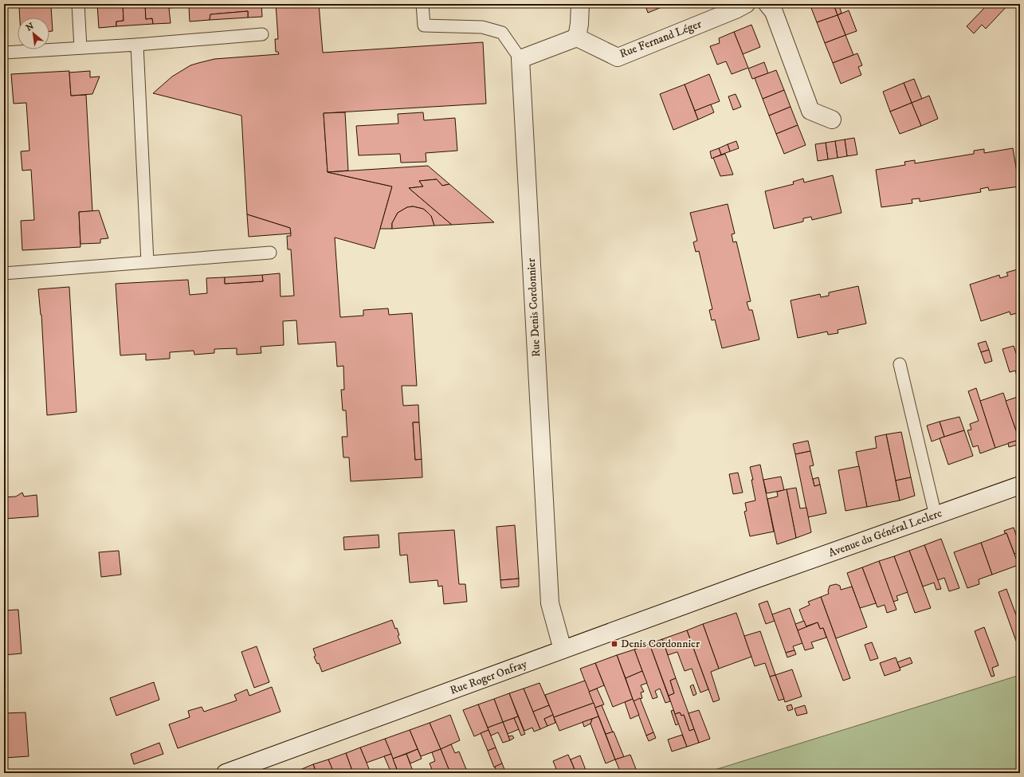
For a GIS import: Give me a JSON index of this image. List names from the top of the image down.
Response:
{
  "streets": {
    "street": [
      "Rue Fernand Léger",
      "Rue Denis Cordonnier",
      "Avenue du Général Leclerc",
      "Rue Roger Onfray"
    ]
  },
  "crossings": [
    ["Rue Denis Cordonnier", "Rue Roger Onfray"],
    ["Avenue du Général Leclerc", "Rue Roger Onfray"]
  ],
  "places": {
    "transit": ["Denis Cordonnier"]
  },
  "north": "top left"
}
